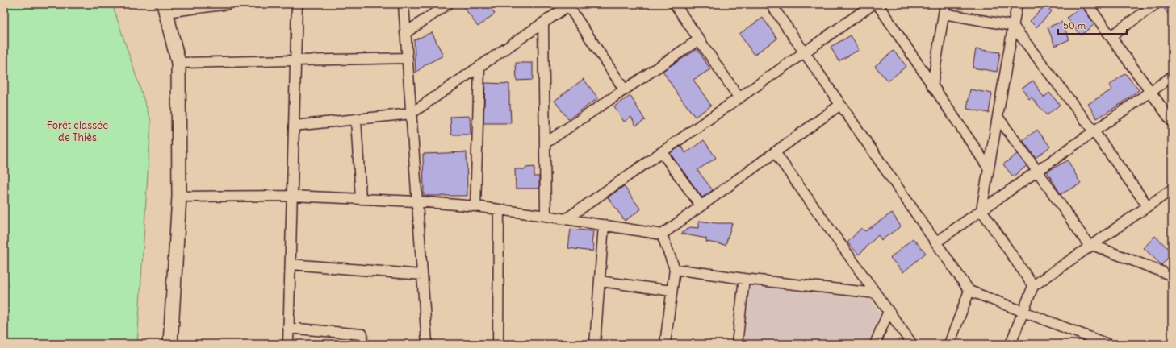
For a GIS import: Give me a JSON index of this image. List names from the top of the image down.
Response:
{
  "parks": ["Forêt classée de Thiès"],
  "scale_bar": "50 m"
}
